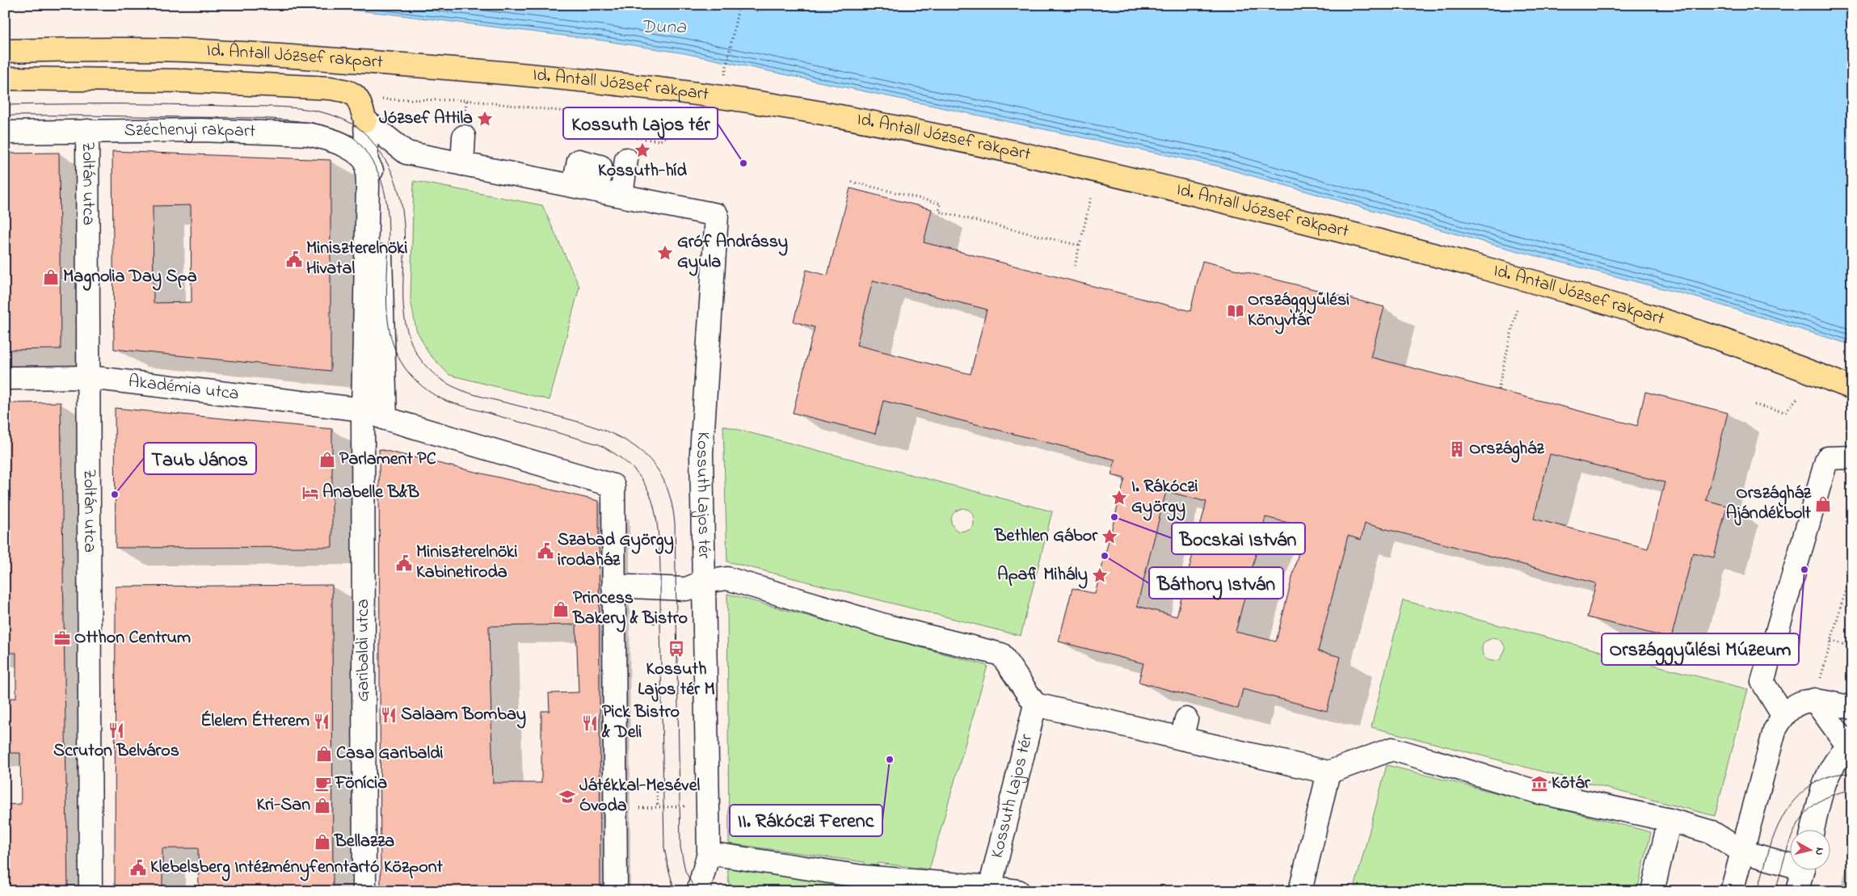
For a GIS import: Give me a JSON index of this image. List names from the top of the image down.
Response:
{
  "streets": {
    "main road": ["Id. Antall József rakpart"],
    "street": [
      "Széchenyi rakpart",
      "Zoltán utca",
      "Akadémia utca",
      "Kossuth Lajos tér",
      "Garibaldi utca"
    ]
  },
  "crossings": [
    ["Széchenyi rakpart", "Zoltán utca"],
    ["Széchenyi rakpart", "Kossuth Lajos tér"],
    ["Zoltán utca", "Akadémia utca"],
    ["Akadémia utca", "Garibaldi utca"]
  ],
  "water": ["Duna"],
  "places": {
    "place": [
      "József Attila",
      "Kossuth-híd",
      "Gróf Andrássy Gyula",
      "I. Rákóczi György",
      "Bethlen Gábor",
      "Apafi Mihály"
    ],
    "other": [
      "Kossuth Lajos tér",
      "Taub János",
      "Bocskai István",
      "Báthory István",
      "Országgyűlési Múzeum",
      "II. Rákóczi Ferenc"
    ],
    "public building": [
      "Miniszterelnöki Hivatal",
      "Szabad György irodaház",
      "Miniszterelnöki Kabinetiroda",
      "Klebelsberg Intézményfenntartó Központ"
    ],
    "shop": [
      "Magnolia Day Spa",
      "Parlament PC",
      "Országház Ajándékbolt",
      "Princess Bakery & Bistro",
      "Casa Garibaldi",
      "Kri-San",
      "Bellazza"
    ],
    "library": ["Országgyűlési Könyvtár"],
    "building": ["Országház"],
    "hotel": ["Anabelle B&B"],
    "office": ["Otthon Centrum"],
    "bus stop": ["Kossuth Lajos tér M"],
    "restaurant": [
      "Salaam Bombay",
      "Élelem Étterem",
      "Pick Bistro & Deli",
      "Scruton Belváros"
    ],
    "cafe": ["Fönícia"],
    "museum": ["Kőtár"],
    "school or university": ["Játékkal-Mesével Óvoda"]
  },
  "north": "right"
}
